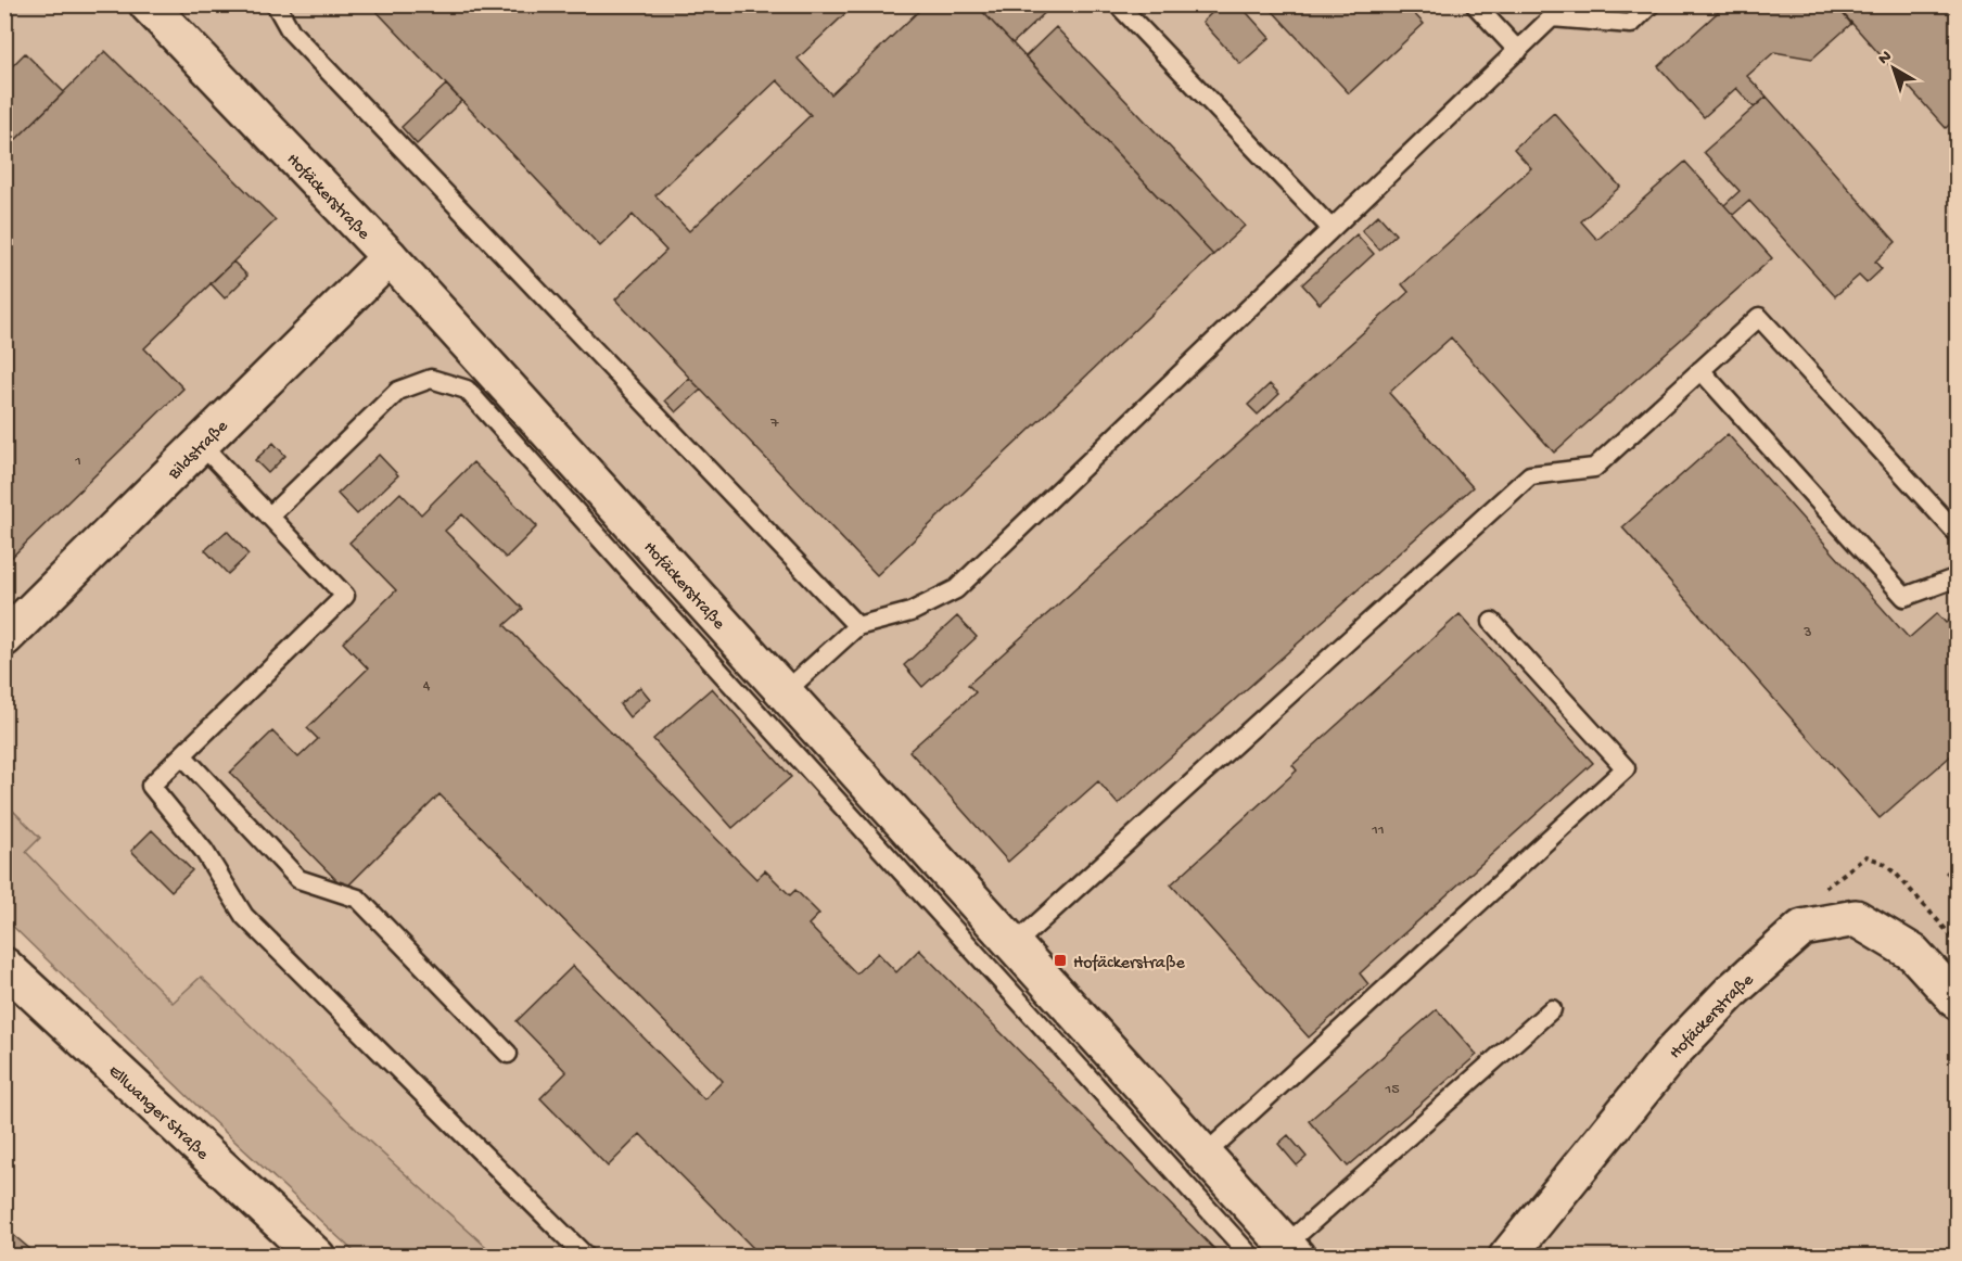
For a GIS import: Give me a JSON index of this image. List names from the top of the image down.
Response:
{
  "streets": {
    "street": ["Hofäckerstraße", "Bildstraße", "Ellwanger Straße"]
  },
  "crossings": [
    ["Hofäckerstraße", "Bildstraße"]
  ],
  "places": {
    "transit": ["Hofäckerstraße"]
  },
  "house_numbers": [
    "7",
    "1",
    "3",
    "4",
    "11",
    "15"
  ],
  "north": "top left"
}
